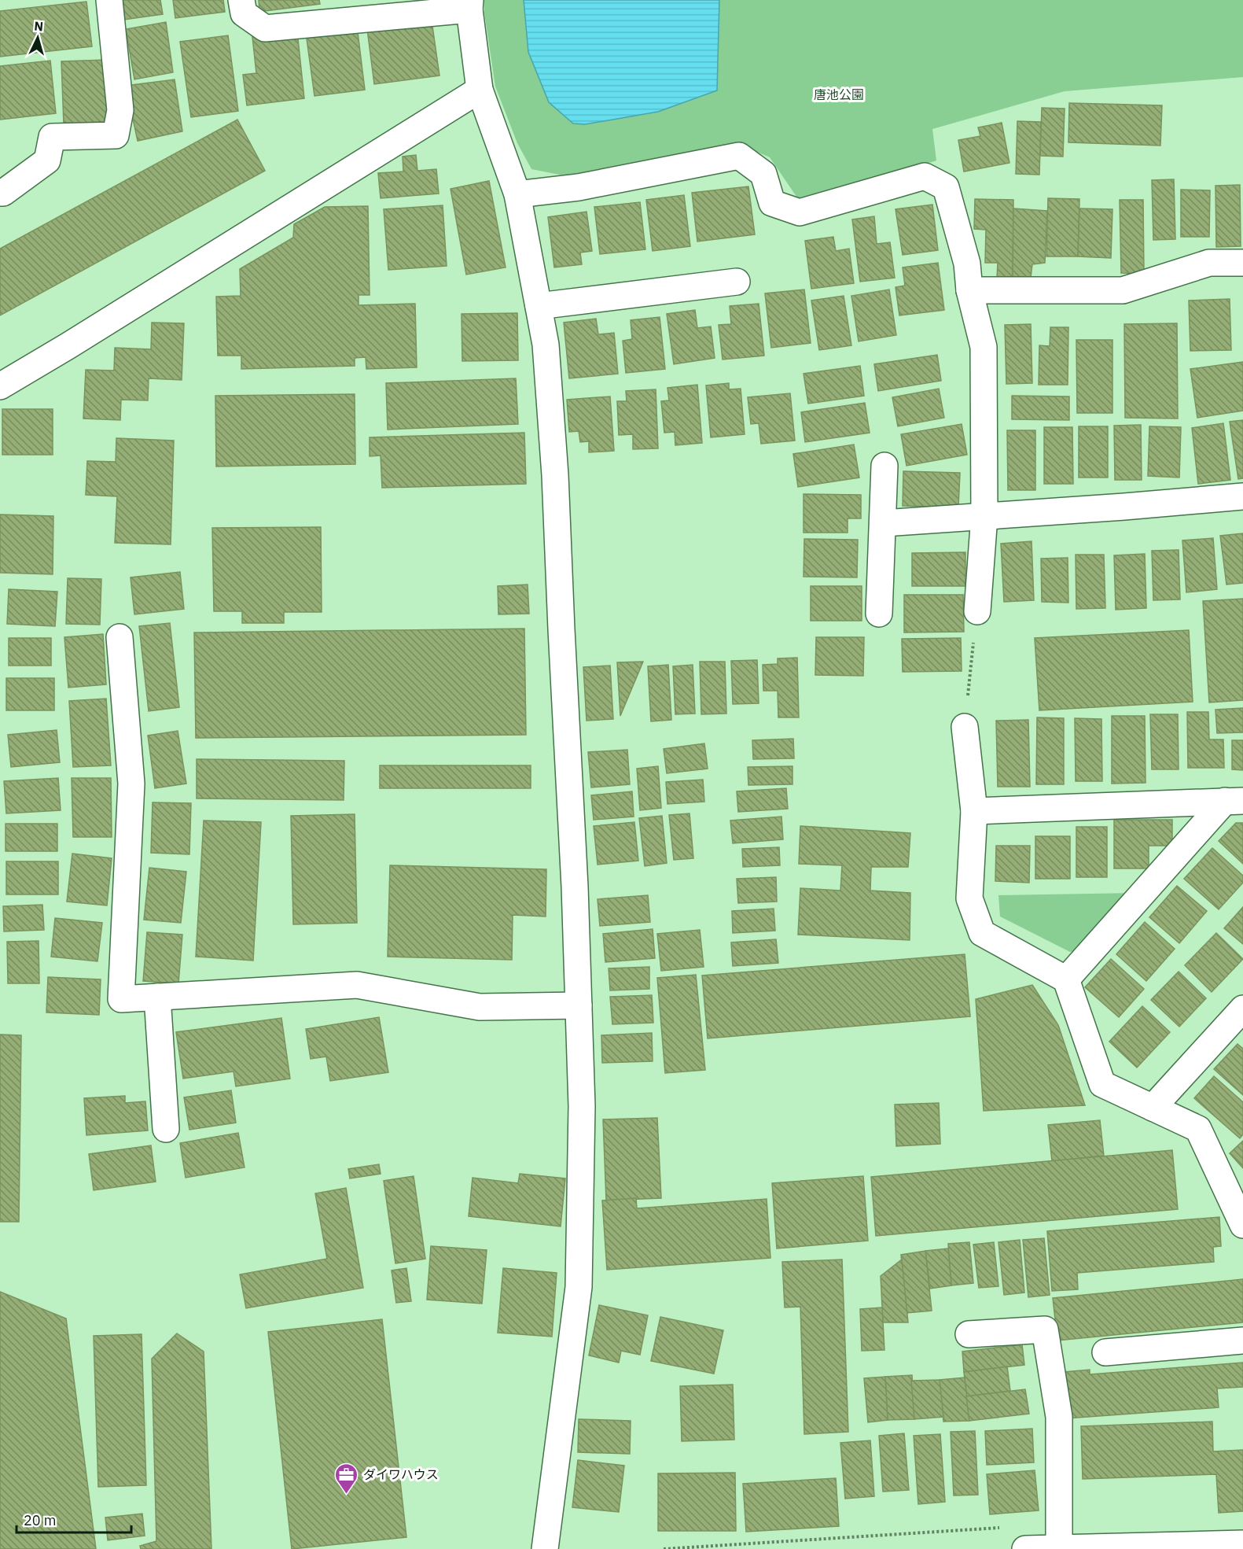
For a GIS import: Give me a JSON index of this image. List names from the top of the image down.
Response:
{
  "parks": ["唐池公園"],
  "places": {
    "office": ["ダイワハウス"]
  },
  "scale_bar": "20 m",
  "north": "top"
}
